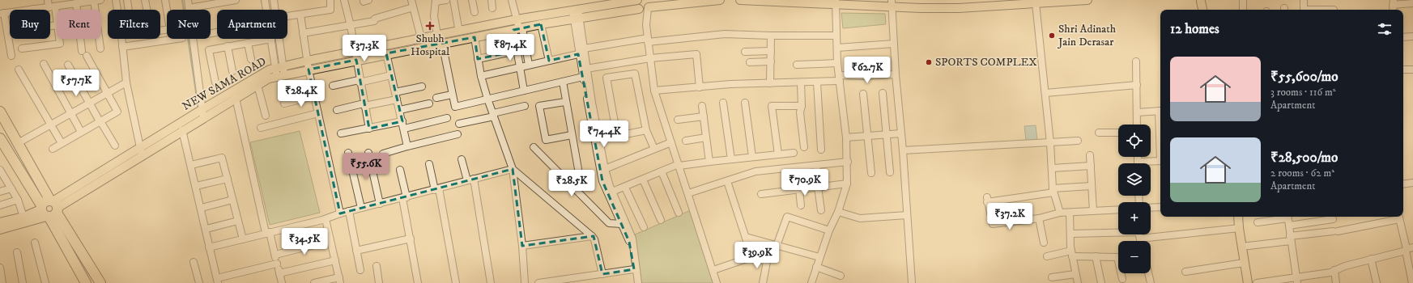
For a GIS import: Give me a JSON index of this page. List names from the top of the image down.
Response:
{
  "streets": {
    "main road": ["NEW SAMA ROAD"]
  },
  "places": {
    "health": ["Shubh Hospital"],
    "other": ["Shri Adinath Jain Derasar", "SPORTS COMPLEX"]
  },
  "page": {
    "chip": [
      "Buy",
      "Rent",
      "Filters",
      "New",
      "Apartment"
    ],
    "heading": "12 homes",
    "price": [
      "₹87.4K",
      "₹37.3K",
      "₹62.7K",
      "₹57.7K",
      "₹28.4K",
      "₹74.4K",
      "₹55.6K",
      "₹70.9K",
      "₹28.5K",
      "₹37.2K",
      "₹34.5K",
      "₹39.9K"
    ],
    "list": [
      {
        "name": "₹55,600/mo",
        "note": "3 rooms · 116 m² · Apartment"
      },
      {
        "name": "₹28,500/mo",
        "note": "2 rooms · 62 m² · Apartment"
      }
    ],
    "map_buttons": ["+", "−"]
  }
}
